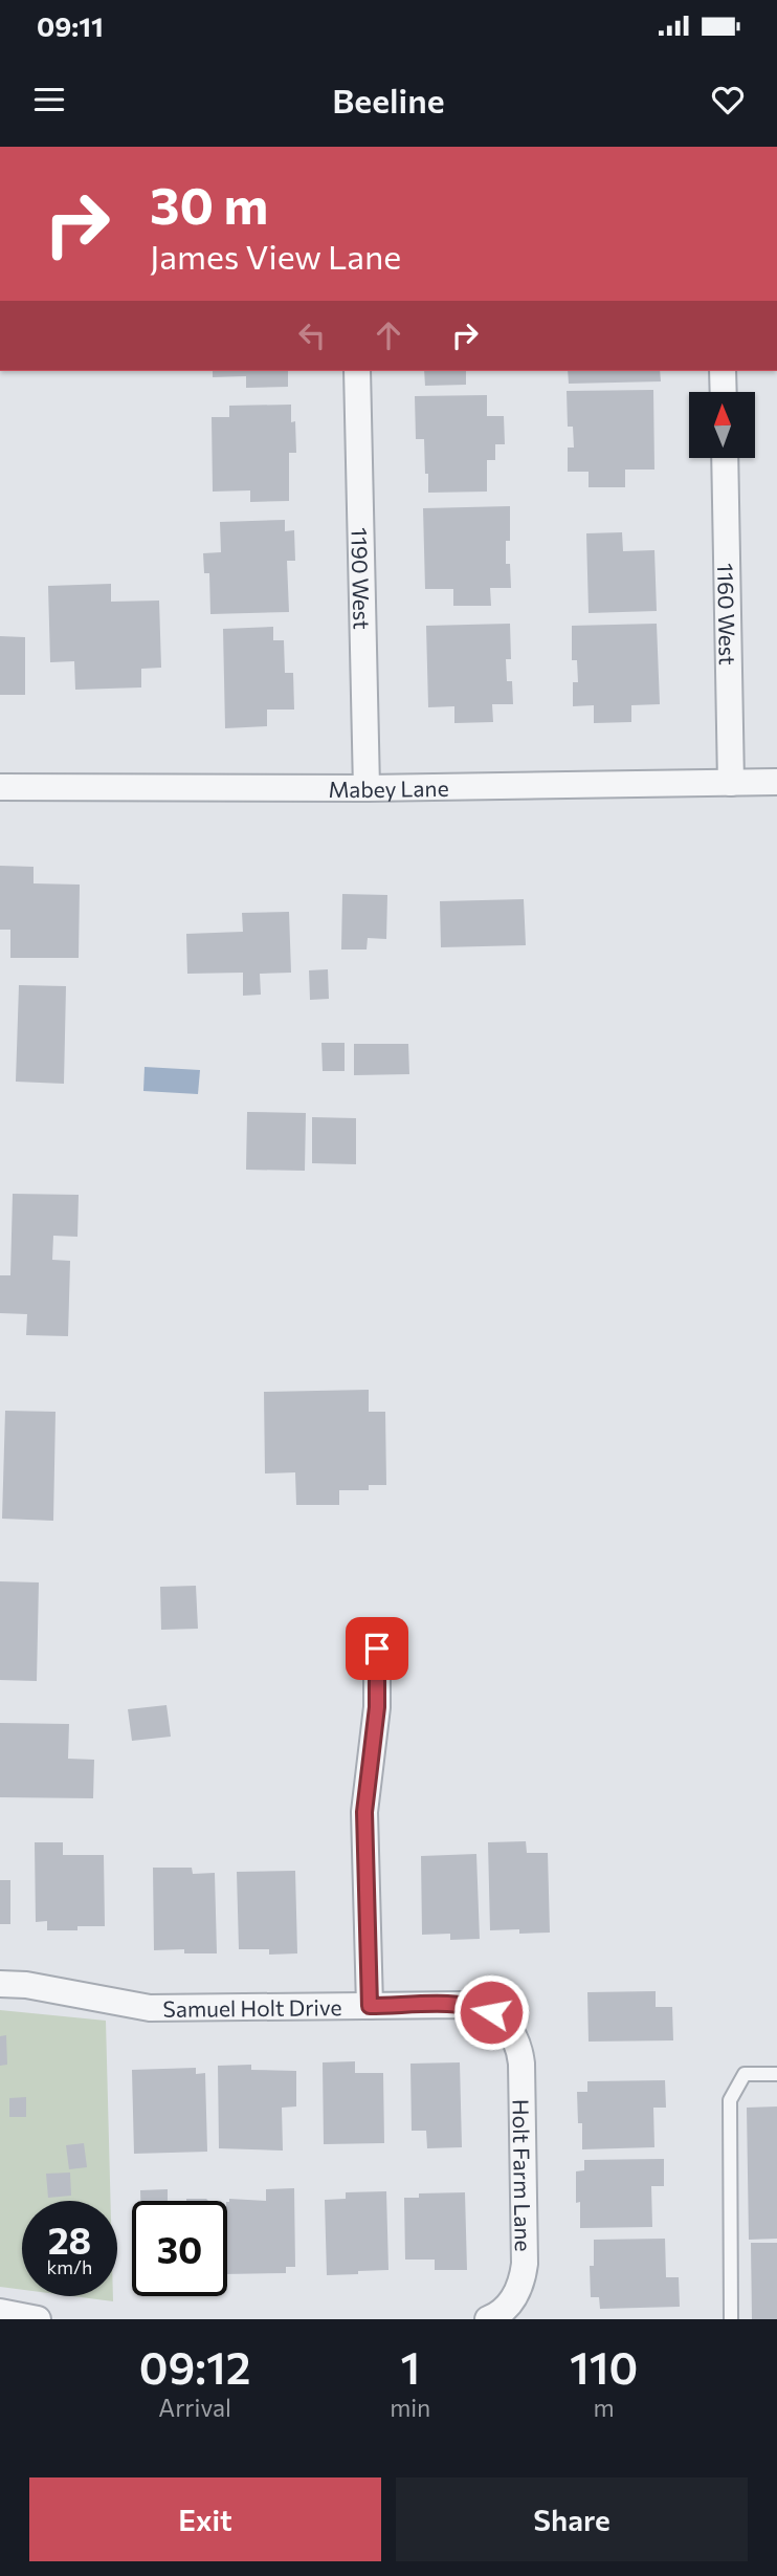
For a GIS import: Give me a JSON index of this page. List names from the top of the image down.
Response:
{
  "streets": {
    "street": [
      "1190 West",
      "1160 West",
      "Mabey Lane",
      "Samuel Holt Drive",
      "Holt Farm Lane"
    ]
  },
  "crossings": [
    ["1190 West", "Mabey Lane"],
    ["1160 West", "Mabey Lane"],
    ["Samuel Holt Drive", "Holt Farm Lane"]
  ],
  "north": "top",
  "page": {
    "status": "09:11",
    "header": "Beeline",
    "turn": ["30 m", "James View Lane"],
    "speed": "28 km/h",
    "limit": "30",
    "eta": [
      "09:12",
      "Arrival",
      "1",
      "min",
      "110",
      "m"
    ],
    "buttons": ["Exit", "Share"]
  }
}
